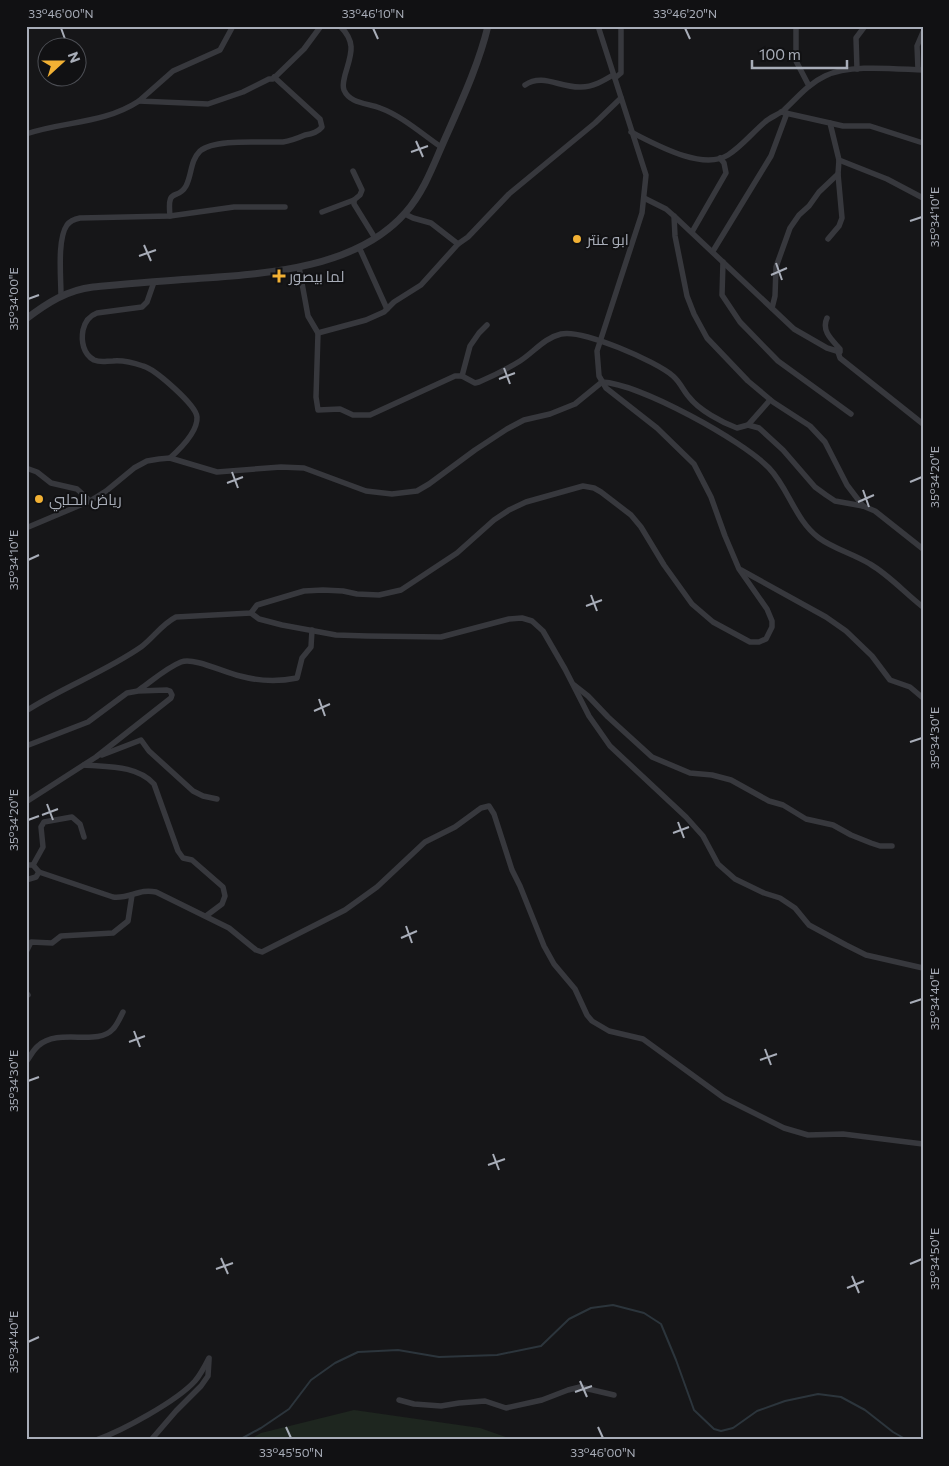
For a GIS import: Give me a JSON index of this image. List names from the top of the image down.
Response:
{
  "places": {
    "other": ["ابو عنتر", "رياض الحلبي"],
    "health": ["لما بيصور"]
  },
  "scale_bar": "100 m",
  "north": "right",
  "coordinates": [
    "33°46'00\"N",
    "33°46'10\"N",
    "33°46'20\"N",
    "35°34'10\"E",
    "35°34'00\"E",
    "35°34'20\"E",
    "35°34'30\"E",
    "35°34'40\"E",
    "35°34'50\"E",
    "33°45'50\"N"
  ]
}
